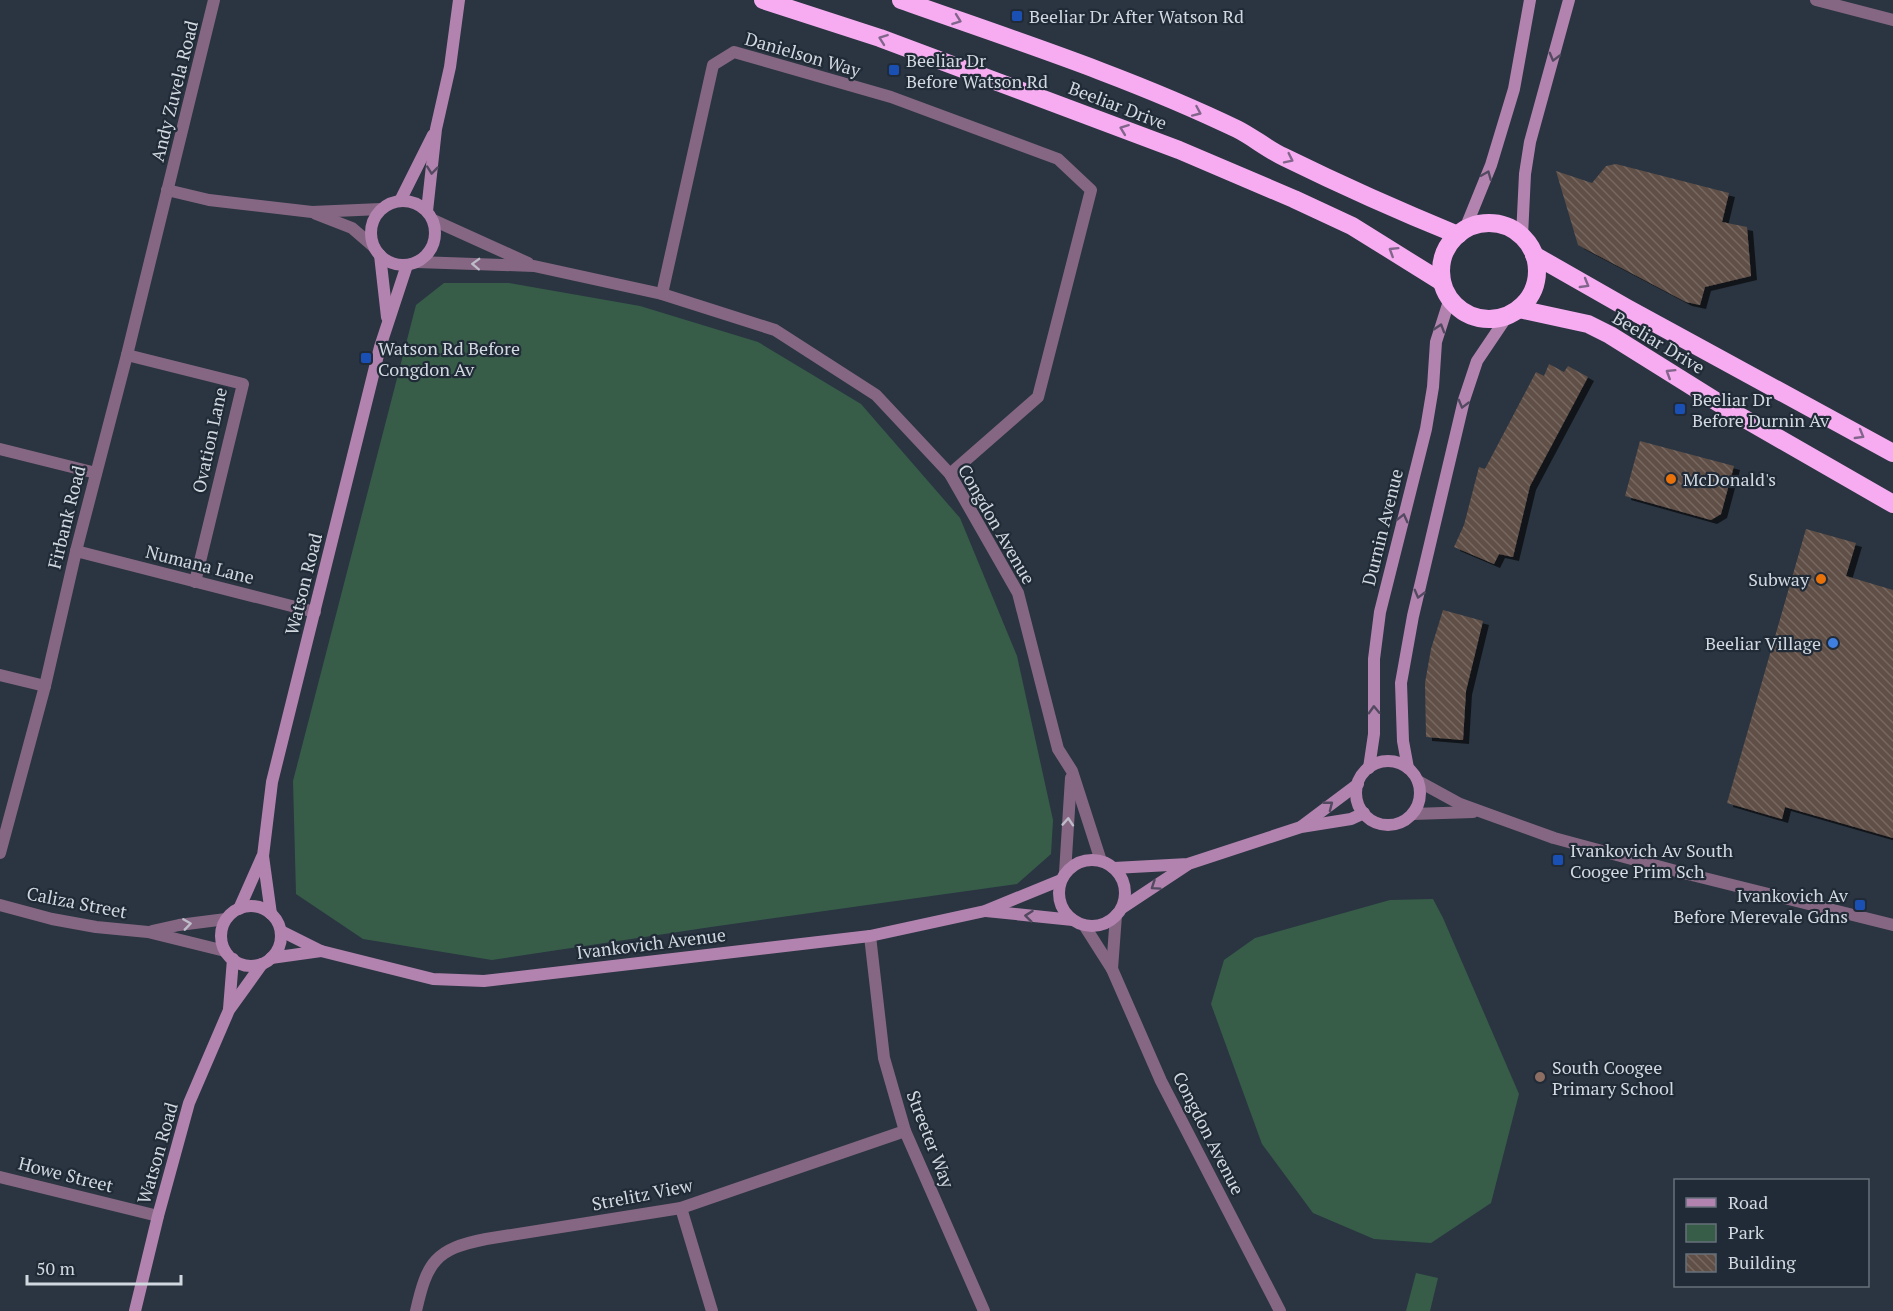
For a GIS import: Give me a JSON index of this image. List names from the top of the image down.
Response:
{
  "streets": {
    "highway": ["Beeliar Drive"],
    "street": [
      "Danielson Way",
      "Andy Zuvela Road",
      "Ovation Lane",
      "Firbank Road",
      "Congdon Avenue",
      "Durnin Avenue",
      "Numana Lane",
      "Watson Road",
      "Caliza Street",
      "Ivankovich Avenue",
      "Streeter Way",
      "Howe Street",
      "Strelitz View"
    ]
  },
  "crossings": [
    ["Danielson Way", "Congdon Avenue"],
    ["Andy Zuvela Road", "Firbank Road"],
    ["Beeliar Drive", "Durnin Avenue"],
    ["Ovation Lane", "Firbank Road"],
    ["Ovation Lane", "Numana Lane"],
    ["Firbank Road", "Numana Lane"],
    ["Congdon Avenue", "Watson Road"],
    ["Congdon Avenue", "Ivankovich Avenue"],
    ["Numana Lane", "Watson Road"],
    ["Watson Road", "Caliza Street"],
    ["Watson Road", "Ivankovich Avenue"],
    ["Watson Road", "Howe Street"],
    ["Caliza Street", "Ivankovich Avenue"],
    ["Ivankovich Avenue", "Streeter Way"],
    ["Streeter Way", "Strelitz View"]
  ],
  "places": {
    "transit": [
      "Beeliar Dr After Watson Rd",
      "Beeliar Dr Before Watson Rd",
      "Watson Rd Before Congdon Av",
      "Beeliar Dr Before Durnin Av",
      "Ivankovich Av South Coogee Prim Sch",
      "Ivankovich Av Before Merevale Gdns"
    ],
    "other": [
      "McDonald's",
      "Subway",
      "Beeliar Village",
      "South Coogee Primary School"
    ]
  },
  "legend": ["Road", "Park", "Building"],
  "scale_bar": "50 m"
}
